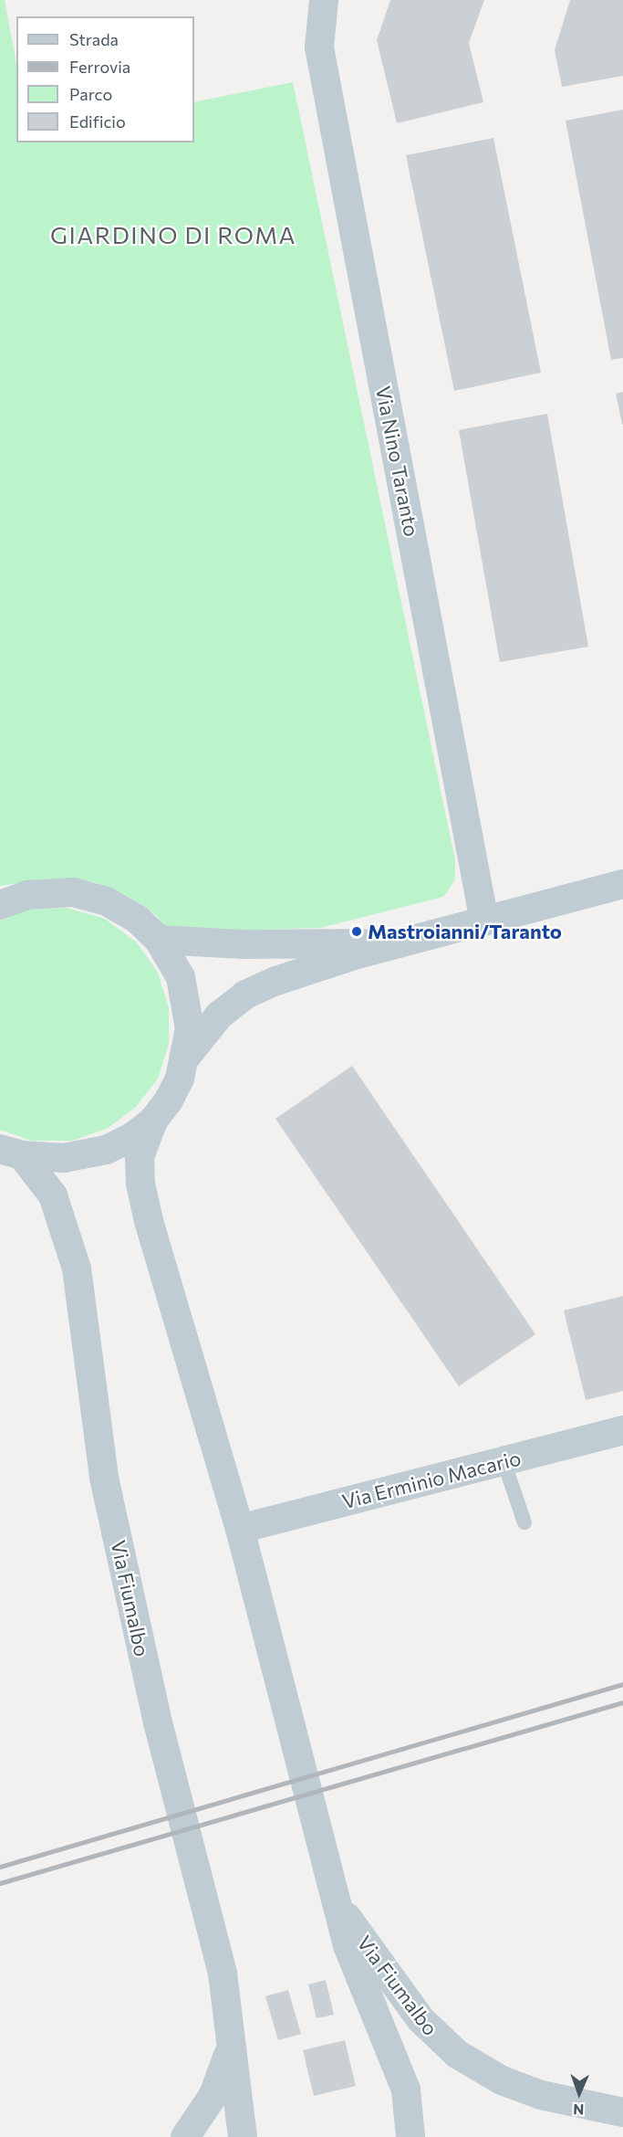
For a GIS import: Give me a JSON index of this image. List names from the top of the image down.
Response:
{
  "streets": {
    "street": ["Via Nino Taranto", "Via Erminio Macario", "Via Fiumalbo"]
  },
  "crossings": [
    ["Via Erminio Macario", "Via Fiumalbo"]
  ],
  "districts": ["GIARDINO DI ROMA"],
  "places": ["Mastroianni/Taranto"],
  "legend": [
    "Strada",
    "Ferrovia",
    "Parco",
    "Edificio"
  ],
  "north": "bottom"
}
